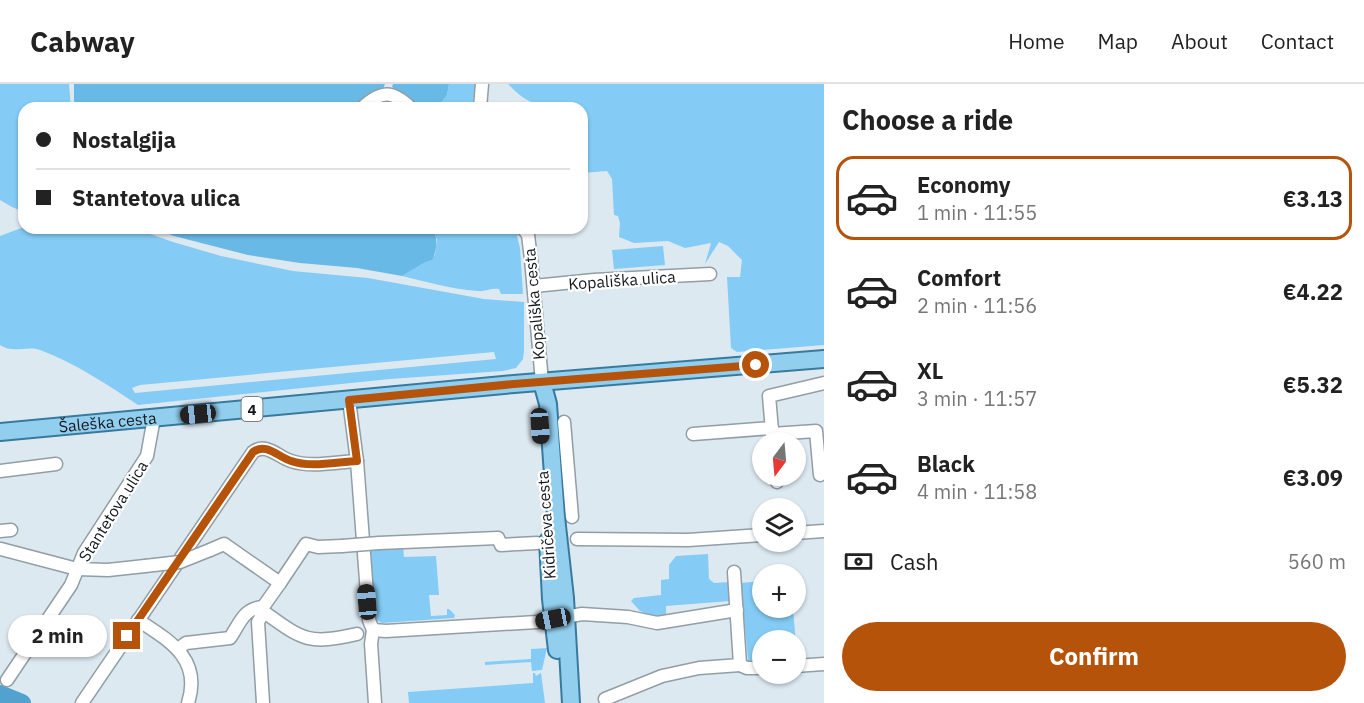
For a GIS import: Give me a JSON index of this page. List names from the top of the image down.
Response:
{
  "streets": {
    "main road": ["4", "Šaleška cesta", "Kidričeva cesta"],
    "street": ["Kopališka ulica", "Kopališka cesta", "Stantetova ulica"]
  },
  "crossings": [
    ["Kopališka ulica", "Kopališka cesta"],
    ["Kopališka cesta", "Šaleška cesta"],
    ["Kopališka cesta", "Kidričeva cesta"],
    ["Šaleška cesta", "Stantetova ulica"],
    ["Šaleška cesta", "Kidričeva cesta"]
  ],
  "north": "bottom",
  "page": {
    "header": "Cabway",
    "nav": [
      "Home",
      "Map",
      "About",
      "Contact"
    ],
    "heading": "Choose a ride",
    "banner": ["Nostalgija", "Stantetova ulica"],
    "list": [
      {
        "name": "Economy",
        "note": "1 min · 11:55",
        "value": "€3.13"
      },
      {
        "name": "Comfort",
        "note": "2 min · 11:56",
        "value": "€4.22"
      },
      {
        "name": "XL",
        "note": "3 min · 11:57",
        "value": "€5.32"
      },
      {
        "name": "Black",
        "note": "4 min · 11:58",
        "value": "€3.09"
      }
    ],
    "map_buttons": ["+", "−"],
    "pay": ["Cash", "560 m"],
    "buttons": "Confirm",
    "bubble": "2 min"
  }
}
